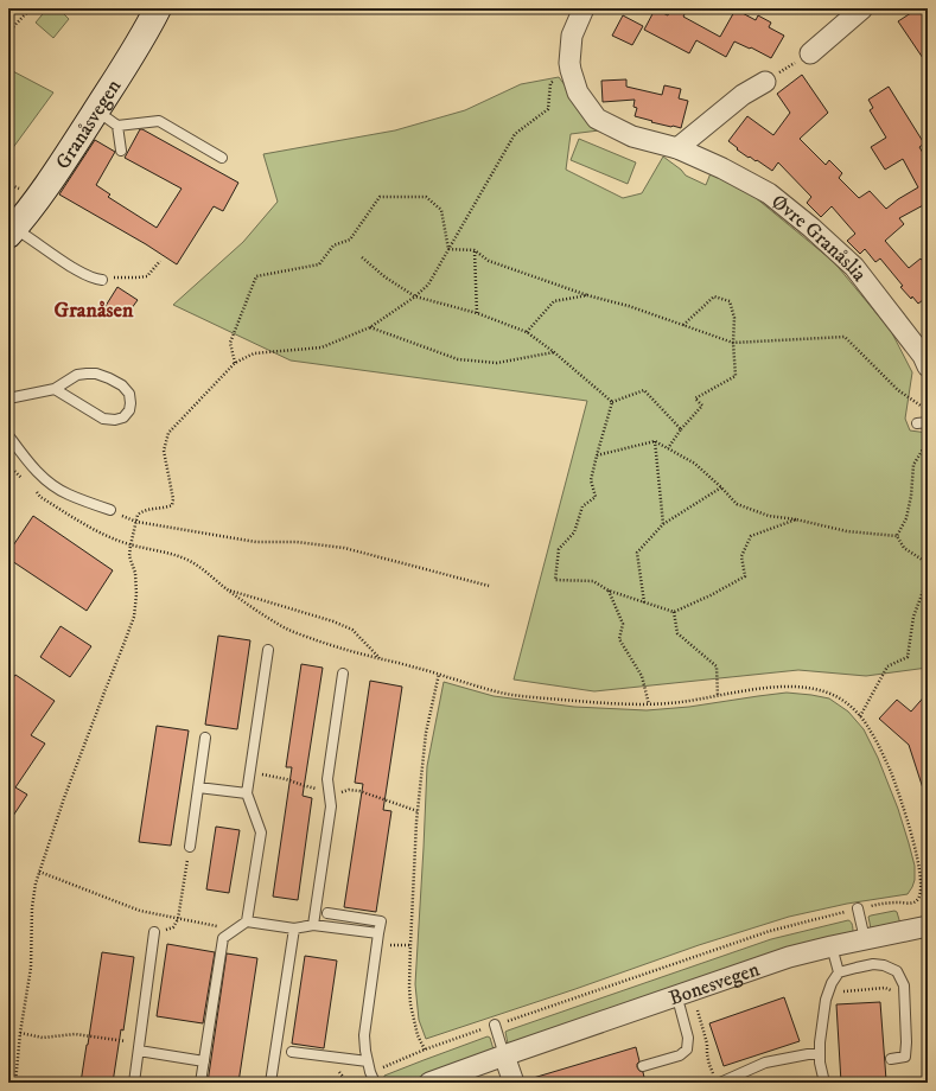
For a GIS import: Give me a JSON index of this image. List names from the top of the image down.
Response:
{
  "streets": {
    "street": ["Granåsvegen", "Øvre Granåslia", "Bonesvegen"]
  },
  "districts": ["Granåsen"]
}
